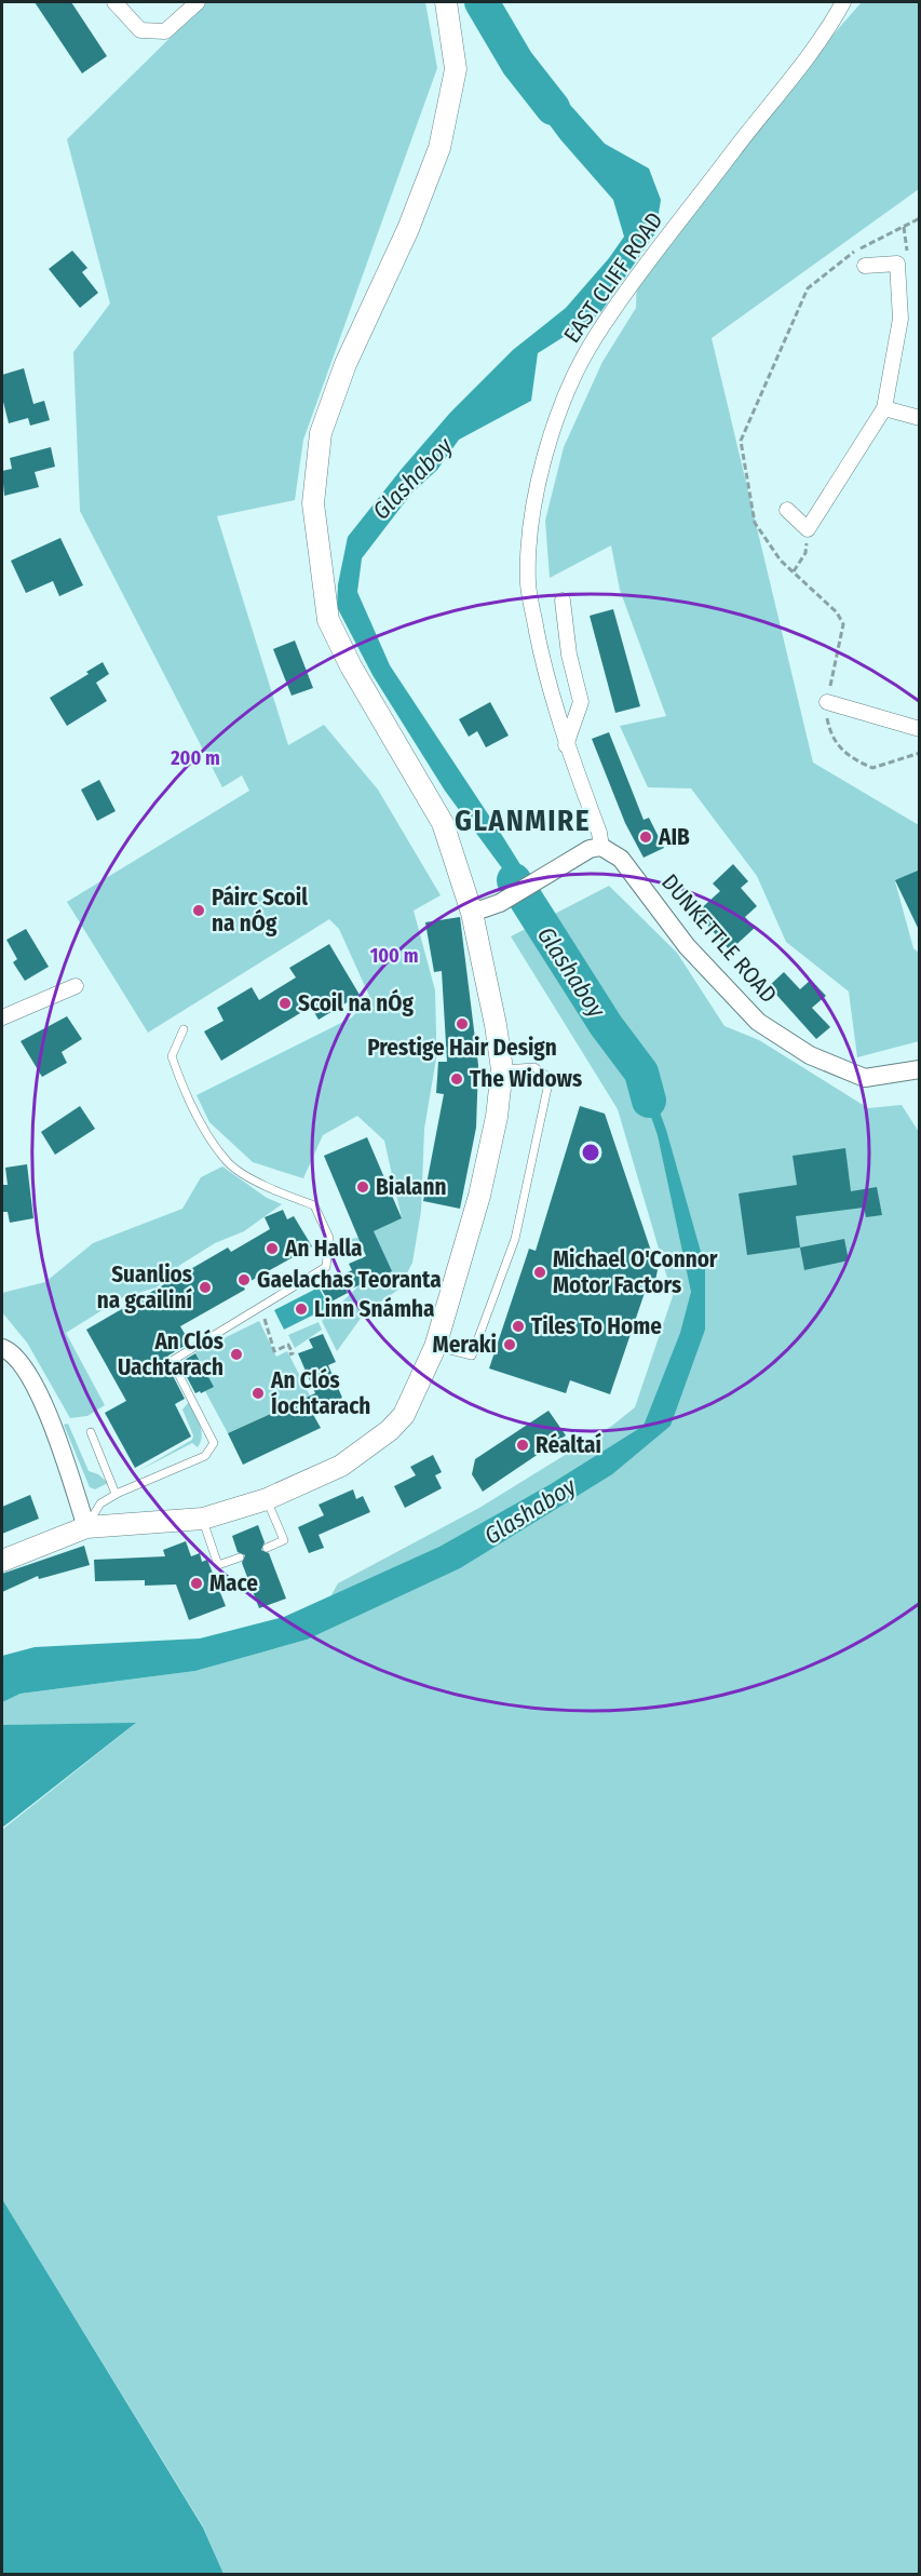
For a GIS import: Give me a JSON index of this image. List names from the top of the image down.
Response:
{
  "streets": {
    "street": ["EAST CLIFF ROAD", "DUNKETTLE ROAD"]
  },
  "crossings": [
    ["EAST CLIFF ROAD", "DUNKETTLE ROAD"]
  ],
  "districts": ["GLANMIRE"],
  "water": ["Glashaboy"],
  "places": [
    "AIB",
    "Páirc Scoil na nÓg",
    "Scoil na nÓg",
    "Prestige Hair Design",
    "The Widows",
    "Bialann",
    "An Halla",
    "Michael O'Connor Motor Factors",
    "Gaelachas Teoranta",
    "Suanlios na gcailiní",
    "Linn Snámha",
    "Tiles To Home",
    "Meraki",
    "An Clós Uachtarach",
    "An Clós Íochtarach",
    "Réaltaí",
    "Mace"
  ],
  "rings": ["200 m", "100 m"]
}
